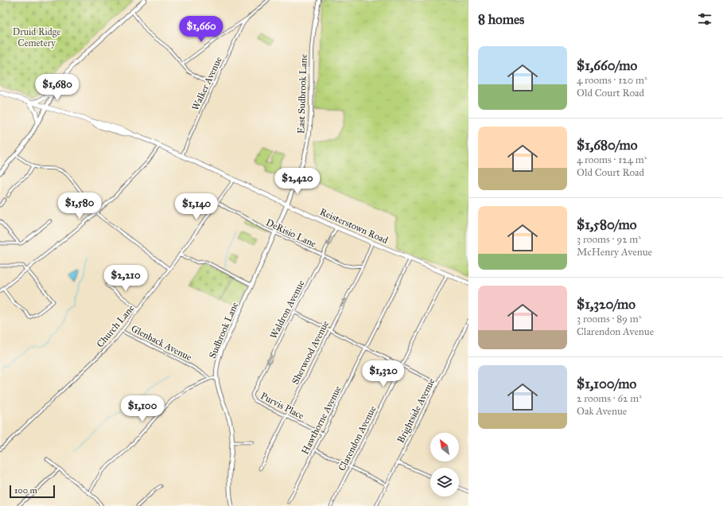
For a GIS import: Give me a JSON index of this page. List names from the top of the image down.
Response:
{
  "streets": {
    "main road": ["Reisterstown Road"],
    "street": [
      "Walker Avenue",
      "East Sudbrook Lane",
      "DeRisio Lane",
      "Waldron Avenue",
      "Church Lane",
      "Sudbrook Lane",
      "Glenback Avenue",
      "Sherwood Avenue",
      "Purvis Place",
      "Brightside Avenue",
      "Hawthorne Avenue",
      "Clarendon Avenue"
    ]
  },
  "crossings": [
    ["Walker Avenue", "Reisterstown Road"],
    ["East Sudbrook Lane", "Reisterstown Road"],
    ["East Sudbrook Lane", "Sudbrook Lane"],
    ["Reisterstown Road", "Waldron Avenue"],
    ["Reisterstown Road", "Church Lane"],
    ["Reisterstown Road", "Sudbrook Lane"],
    ["Reisterstown Road", "Sherwood Avenue"],
    ["Reisterstown Road", "Hawthorne Avenue"],
    ["Reisterstown Road", "Clarendon Avenue"],
    ["DeRisio Lane", "Waldron Avenue"],
    ["DeRisio Lane", "Church Lane"],
    ["DeRisio Lane", "Sudbrook Lane"],
    ["DeRisio Lane", "Sherwood Avenue"],
    ["Waldron Avenue", "Purvis Place"],
    ["Church Lane", "Glenback Avenue"],
    ["Sherwood Avenue", "Purvis Place"],
    ["Purvis Place", "Hawthorne Avenue"]
  ],
  "one_way": ["Waldron Avenue"],
  "parks": ["Druid Ridge Cemetery"],
  "scale_bar": "100 m",
  "north": "top left",
  "page": {
    "heading": "8 homes",
    "price": [
      "$1,660",
      "$1,680",
      "$2,420",
      "$1,580",
      "$1,140",
      "$2,210",
      "$1,320",
      "$1,100"
    ],
    "list": [
      {
        "name": "$1,660/mo",
        "note": "4 rooms · 120 m² · Old Court Road"
      },
      {
        "name": "$1,680/mo",
        "note": "4 rooms · 124 m² · Old Court Road"
      },
      {
        "name": "$1,580/mo",
        "note": "3 rooms · 92 m² · McHenry Avenue"
      },
      {
        "name": "$1,320/mo",
        "note": "3 rooms · 89 m² · Clarendon Avenue"
      },
      {
        "name": "$1,100/mo",
        "note": "2 rooms · 62 m² · Oak Avenue"
      }
    ],
    "scale": "100 m"
  }
}
